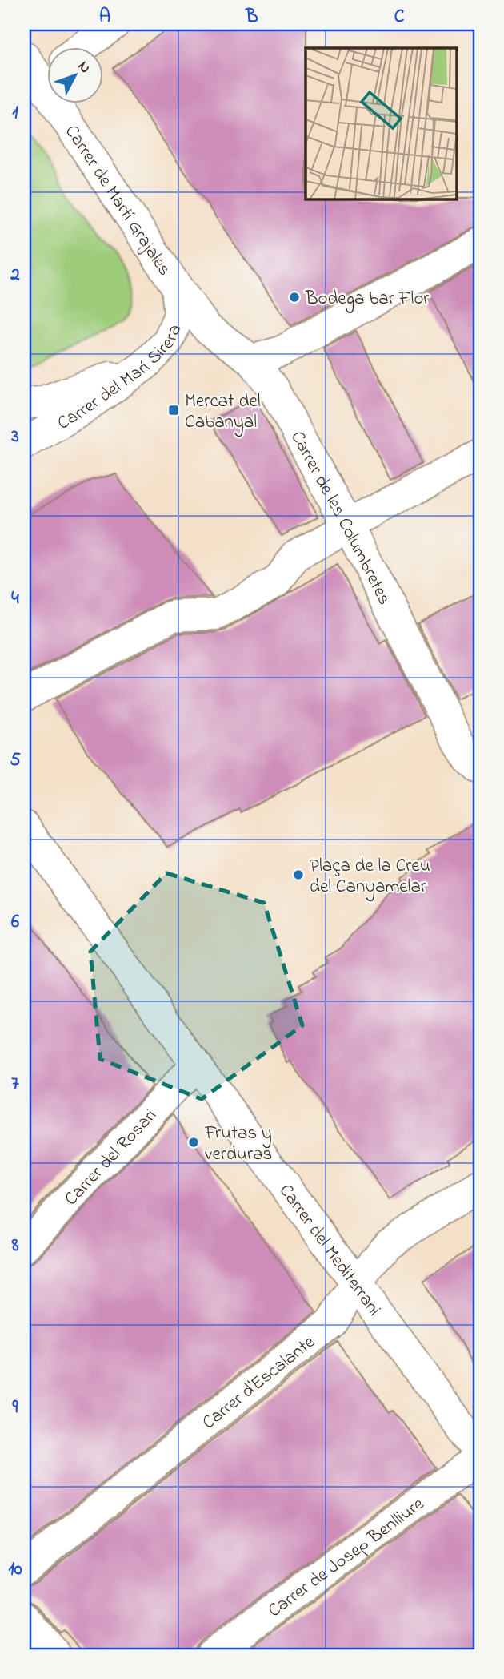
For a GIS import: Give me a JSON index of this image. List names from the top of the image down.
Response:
{
  "streets": {
    "street": [
      "Carrer de Martí Grajales",
      "Carrer del Marí Sirera",
      "Carrer de les Columbretes",
      "Carrer del Rosari",
      "Carrer del Mediterrani",
      "Carrer d'Escalante",
      "Carrer de Josep Benlliure"
    ]
  },
  "crossings": [
    ["Carrer de Martí Grajales", "Carrer del Marí Sirera"],
    ["Carrer de Martí Grajales", "Carrer de les Columbretes"],
    ["Carrer del Marí Sirera", "Carrer de les Columbretes"],
    ["Carrer del Rosari", "Carrer del Mediterrani"],
    ["Carrer del Mediterrani", "Carrer d'Escalante"]
  ],
  "places": {
    "other": ["Bodega bar Flor", "Plaça de la Creu del Canyamelar", "Frutas y verduras"],
    "transit": ["Mercat del Cabanyal"]
  },
  "north": "top right",
  "grid": {
    "columns": ["A", "B", "C"],
    "rows": [
      "1",
      "2",
      "3",
      "4",
      "5",
      "6",
      "7",
      "8",
      "9",
      "10"
    ]
  }
}
